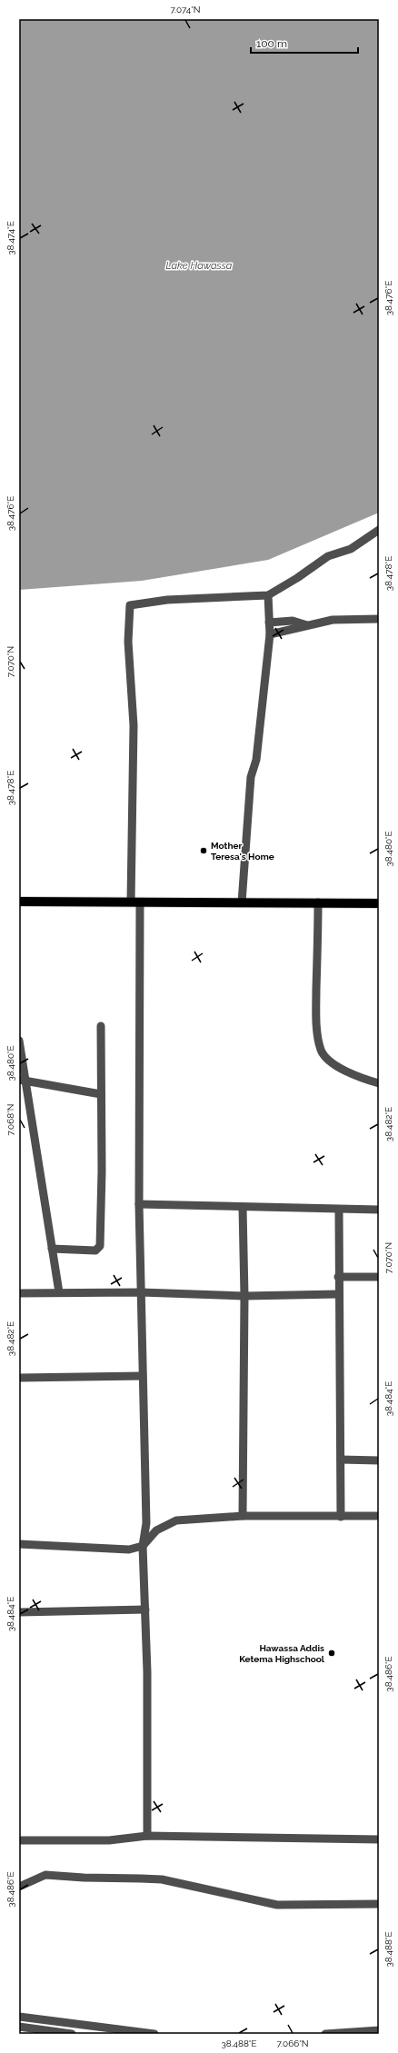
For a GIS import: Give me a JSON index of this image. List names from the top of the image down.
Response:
{
  "water": ["Lake Hawassa"],
  "places": ["Mother Teresa's Home", "Hawassa Addis Ketema Highschool"],
  "scale_bar": "100 m",
  "coordinates": [
    "7.074°N",
    "38.474°E",
    "38.476°E",
    "38.478°E",
    "7.070°N",
    "38.480°E",
    "7.068°N",
    "38.482°E",
    "38.484°E",
    "38.486°E",
    "38.488°E",
    "7.066°N"
  ]
}
